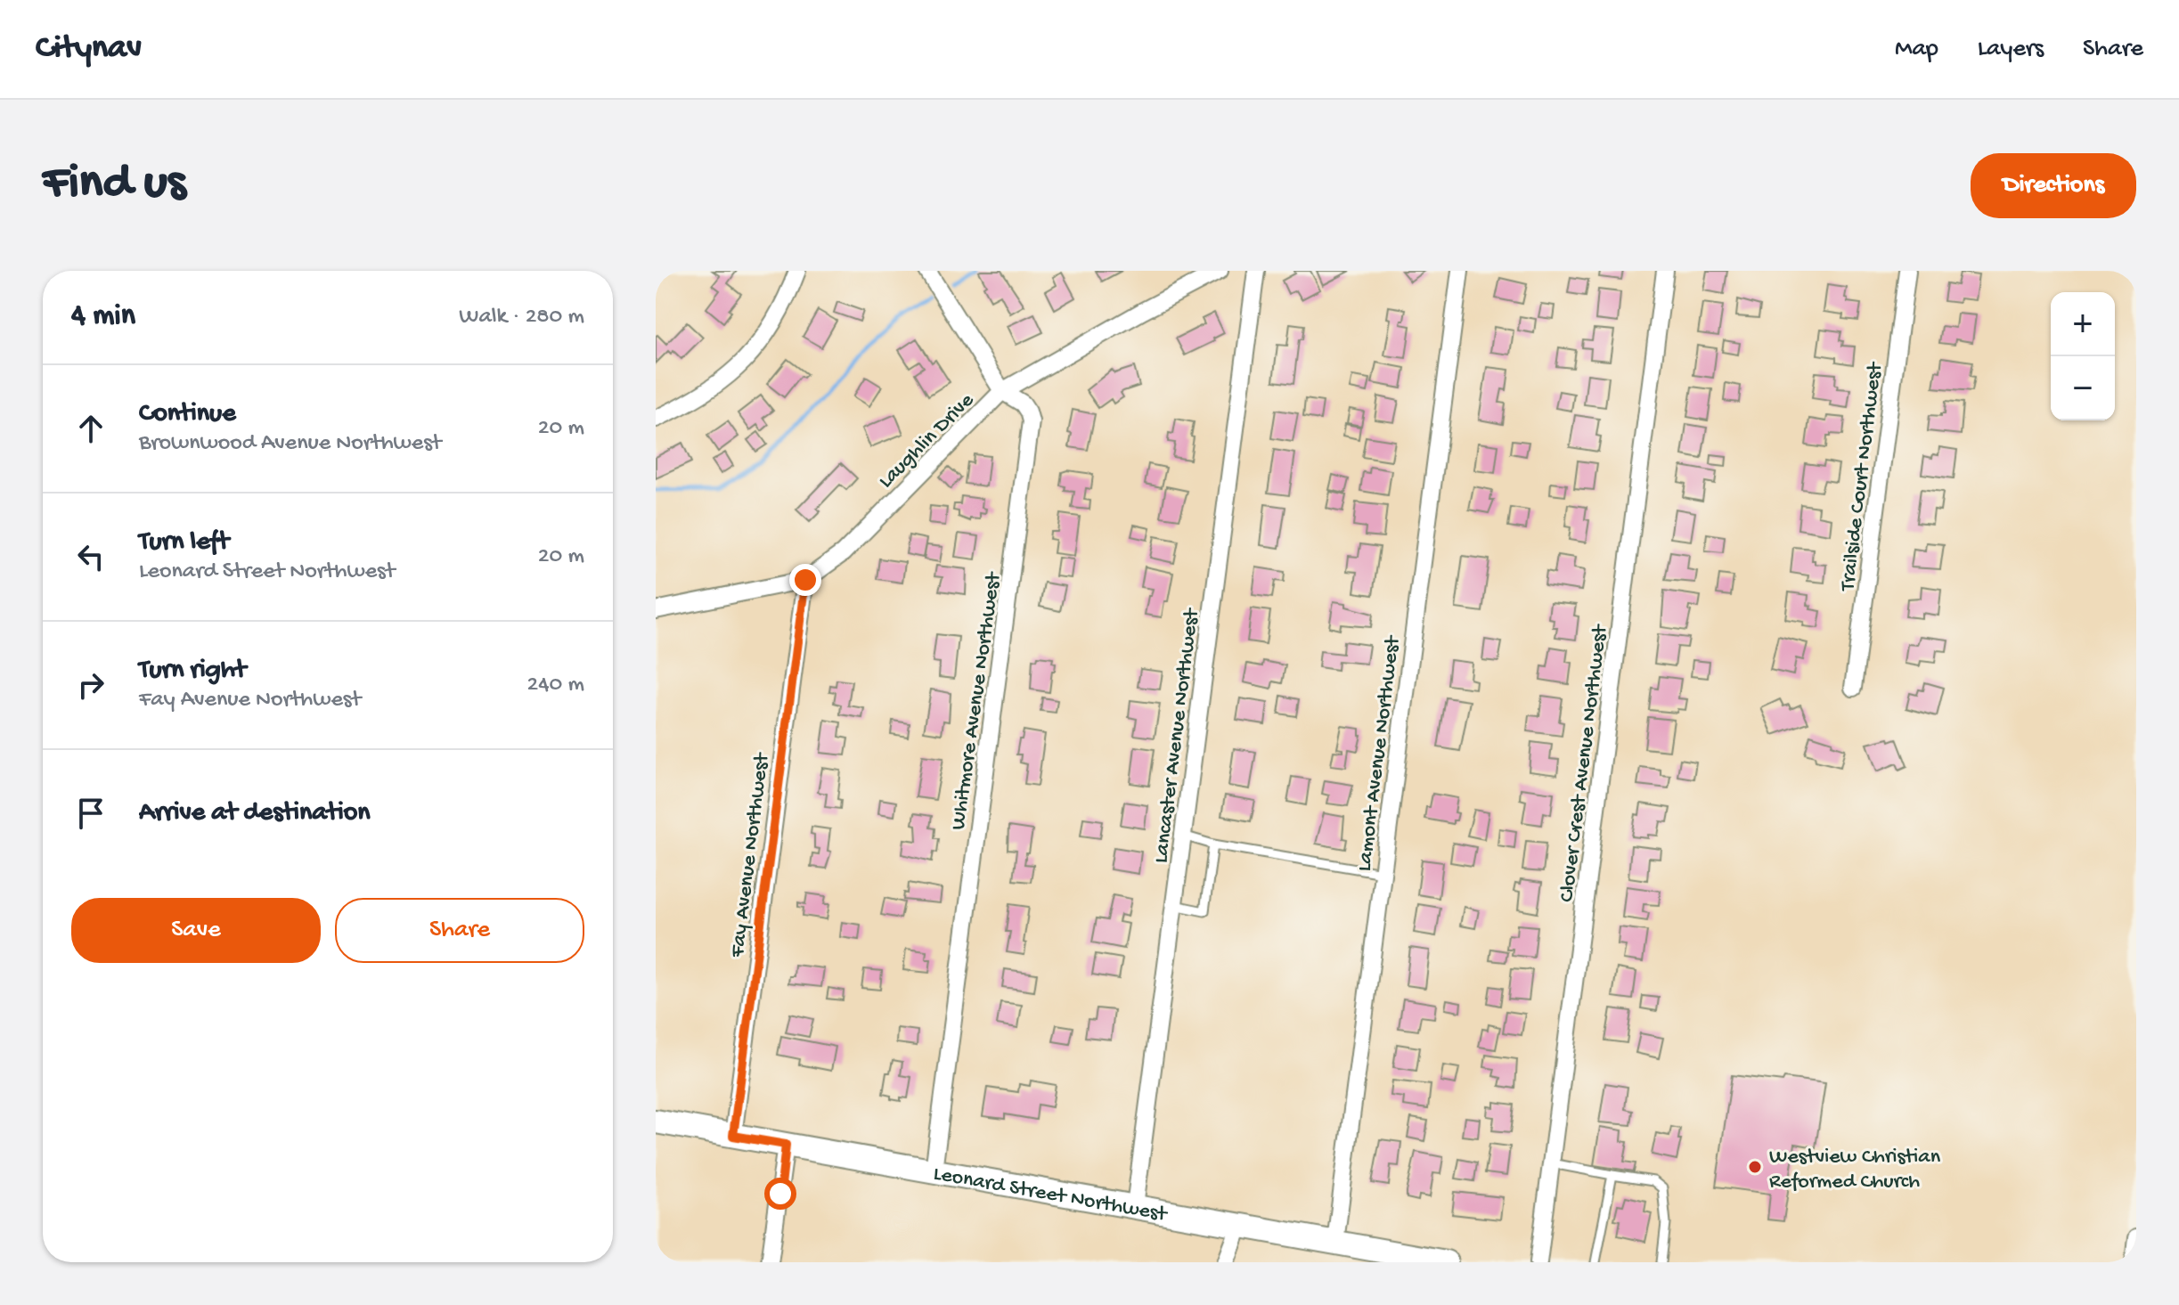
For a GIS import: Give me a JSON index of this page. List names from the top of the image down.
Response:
{
  "streets": {
    "main road": ["Leonard Street Northwest"],
    "street": [
      "Laughlin Drive",
      "Trailside Court Northwest",
      "Whitmore Avenue Northwest",
      "Lancaster Avenue Northwest",
      "Lamont Avenue Northwest",
      "Clover Crest Avenue Northwest",
      "Fay Avenue Northwest"
    ]
  },
  "crossings": [
    ["Laughlin Drive", "Whitmore Avenue Northwest"],
    ["Laughlin Drive", "Fay Avenue Northwest"],
    ["Whitmore Avenue Northwest", "Leonard Street Northwest"],
    ["Lancaster Avenue Northwest", "Leonard Street Northwest"],
    ["Lamont Avenue Northwest", "Leonard Street Northwest"],
    ["Fay Avenue Northwest", "Leonard Street Northwest"]
  ],
  "places": ["Westview Christian Reformed Church"],
  "page": {
    "header": "Citynav",
    "nav": ["Map", "Layers", "Share"],
    "buttons": [
      "Directions",
      ["Save", "Share"]
    ],
    "title": "Find us",
    "heading": ["4 min", "Walk · 280 m"],
    "map_buttons": ["+", "−"],
    "list": [
      ["Continue", "Brownwood Avenue Northwest", "20 m"],
      ["Turn left", "Leonard Street Northwest", "20 m"],
      ["Turn right", "Fay Avenue Northwest", "240 m"],
      "Arrive at destination"
    ]
  }
}
